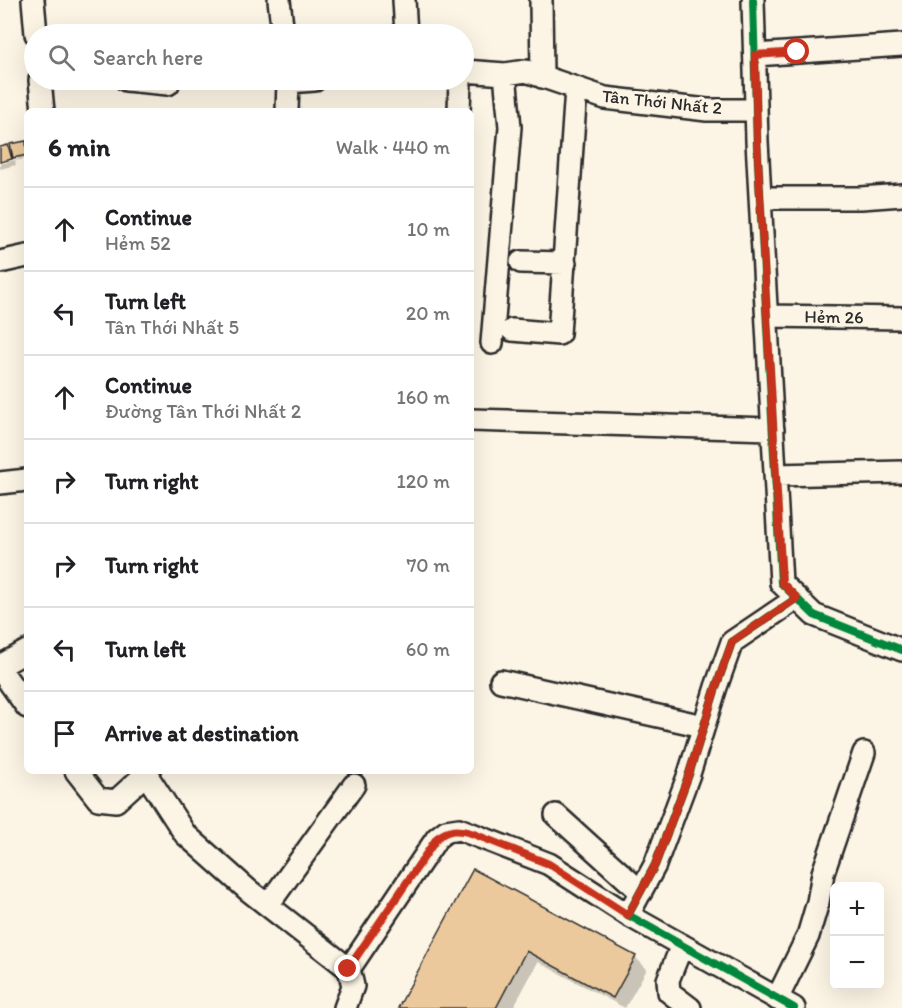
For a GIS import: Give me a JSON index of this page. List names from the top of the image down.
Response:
{
  "streets": {
    "street": ["Tân Thới Nhất 2", "Hẻm 26"]
  },
  "page": {
    "search": "Search here",
    "heading": ["6 min", "Walk · 440 m"],
    "list": [
      ["Continue", "Hẻm 52", "10 m"],
      ["Turn left", "Tân Thới Nhất 5", "20 m"],
      ["Continue", "Đường Tân Thới Nhất 2", "160 m"],
      ["Turn right", "120 m"],
      ["Turn right", "70 m"],
      ["Turn left", "60 m"],
      "Arrive at destination"
    ],
    "map_buttons": ["+", "−"]
  }
}
